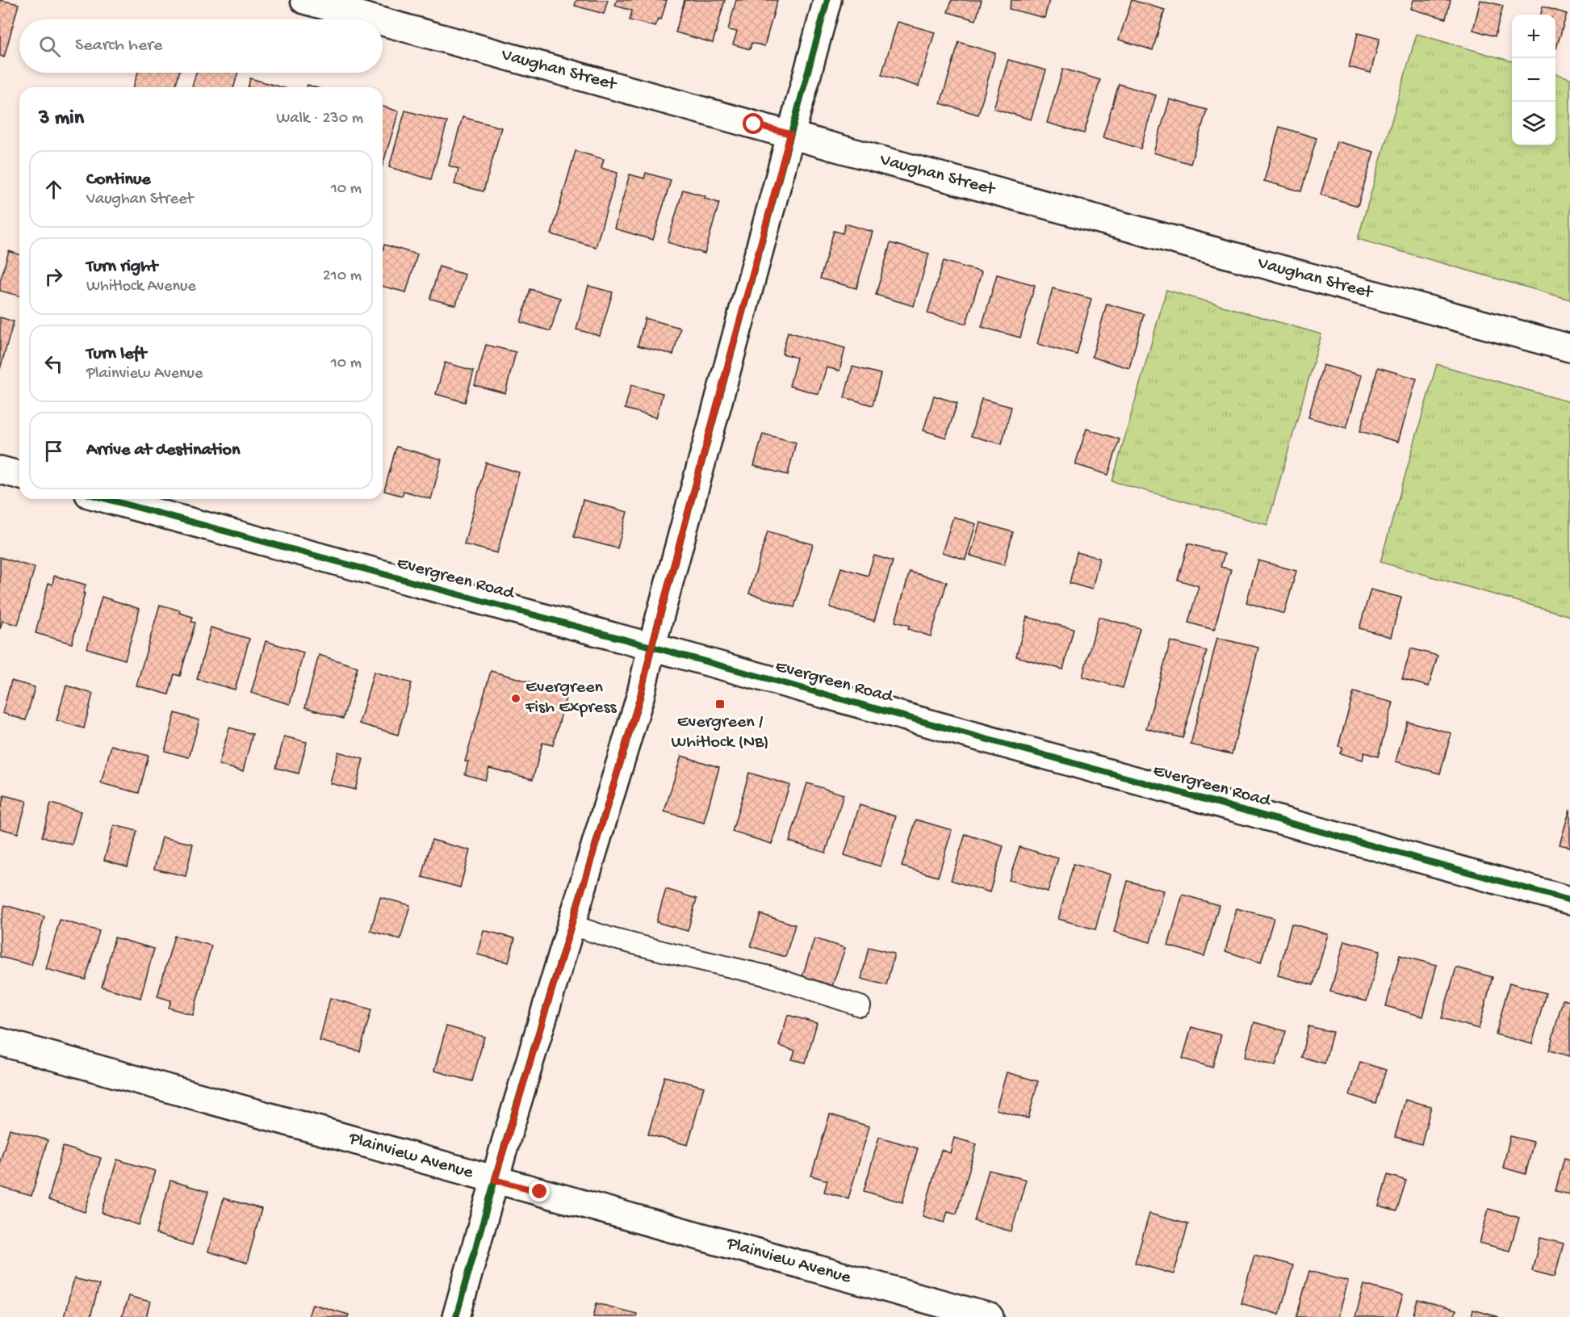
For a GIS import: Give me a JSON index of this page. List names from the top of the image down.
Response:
{
  "streets": {
    "street": ["Vaughan Street", "Evergreen Road", "Plainview Avenue"]
  },
  "places": {
    "other": ["Evergreen Fish Express"],
    "transit": ["Evergreen / Whitlock (NB)"]
  },
  "page": {
    "map_buttons": ["+", "−"],
    "search": "Search here",
    "heading": ["3 min", "Walk · 230 m"],
    "list": [
      ["Continue", "Vaughan Street", "10 m"],
      ["Turn right", "Whitlock Avenue", "210 m"],
      ["Turn left", "Plainview Avenue", "10 m"],
      "Arrive at destination"
    ]
  }
}
